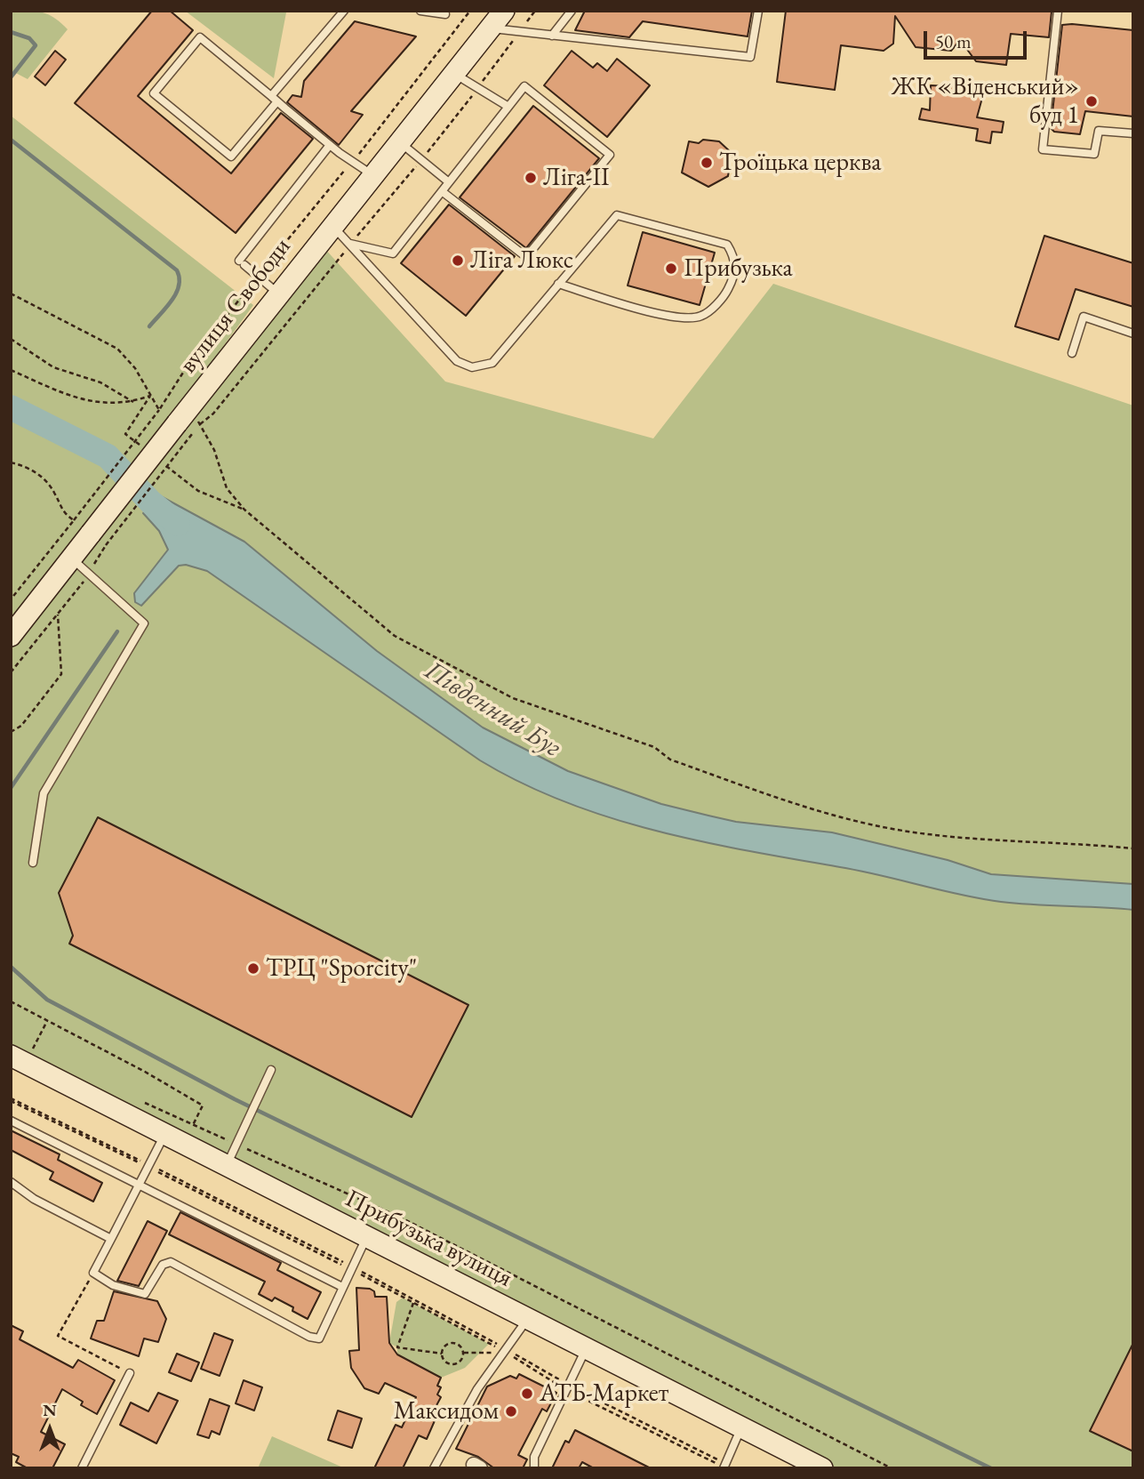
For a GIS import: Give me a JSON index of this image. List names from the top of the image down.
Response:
{
  "streets": {
    "street": ["вулиця Свободи", "Прибузька вулиця"]
  },
  "water": ["Південний Буг"],
  "places": [
    "ЖК «Віденський» буд 1",
    "Троїцька церква",
    "Ліга-II",
    "Ліга Люкс",
    "Прибузька",
    "ТРЦ \"Sporcity\"",
    "АТБ-Маркет",
    "Максидом"
  ],
  "scale_bar": "50 m",
  "north": "top"
}
